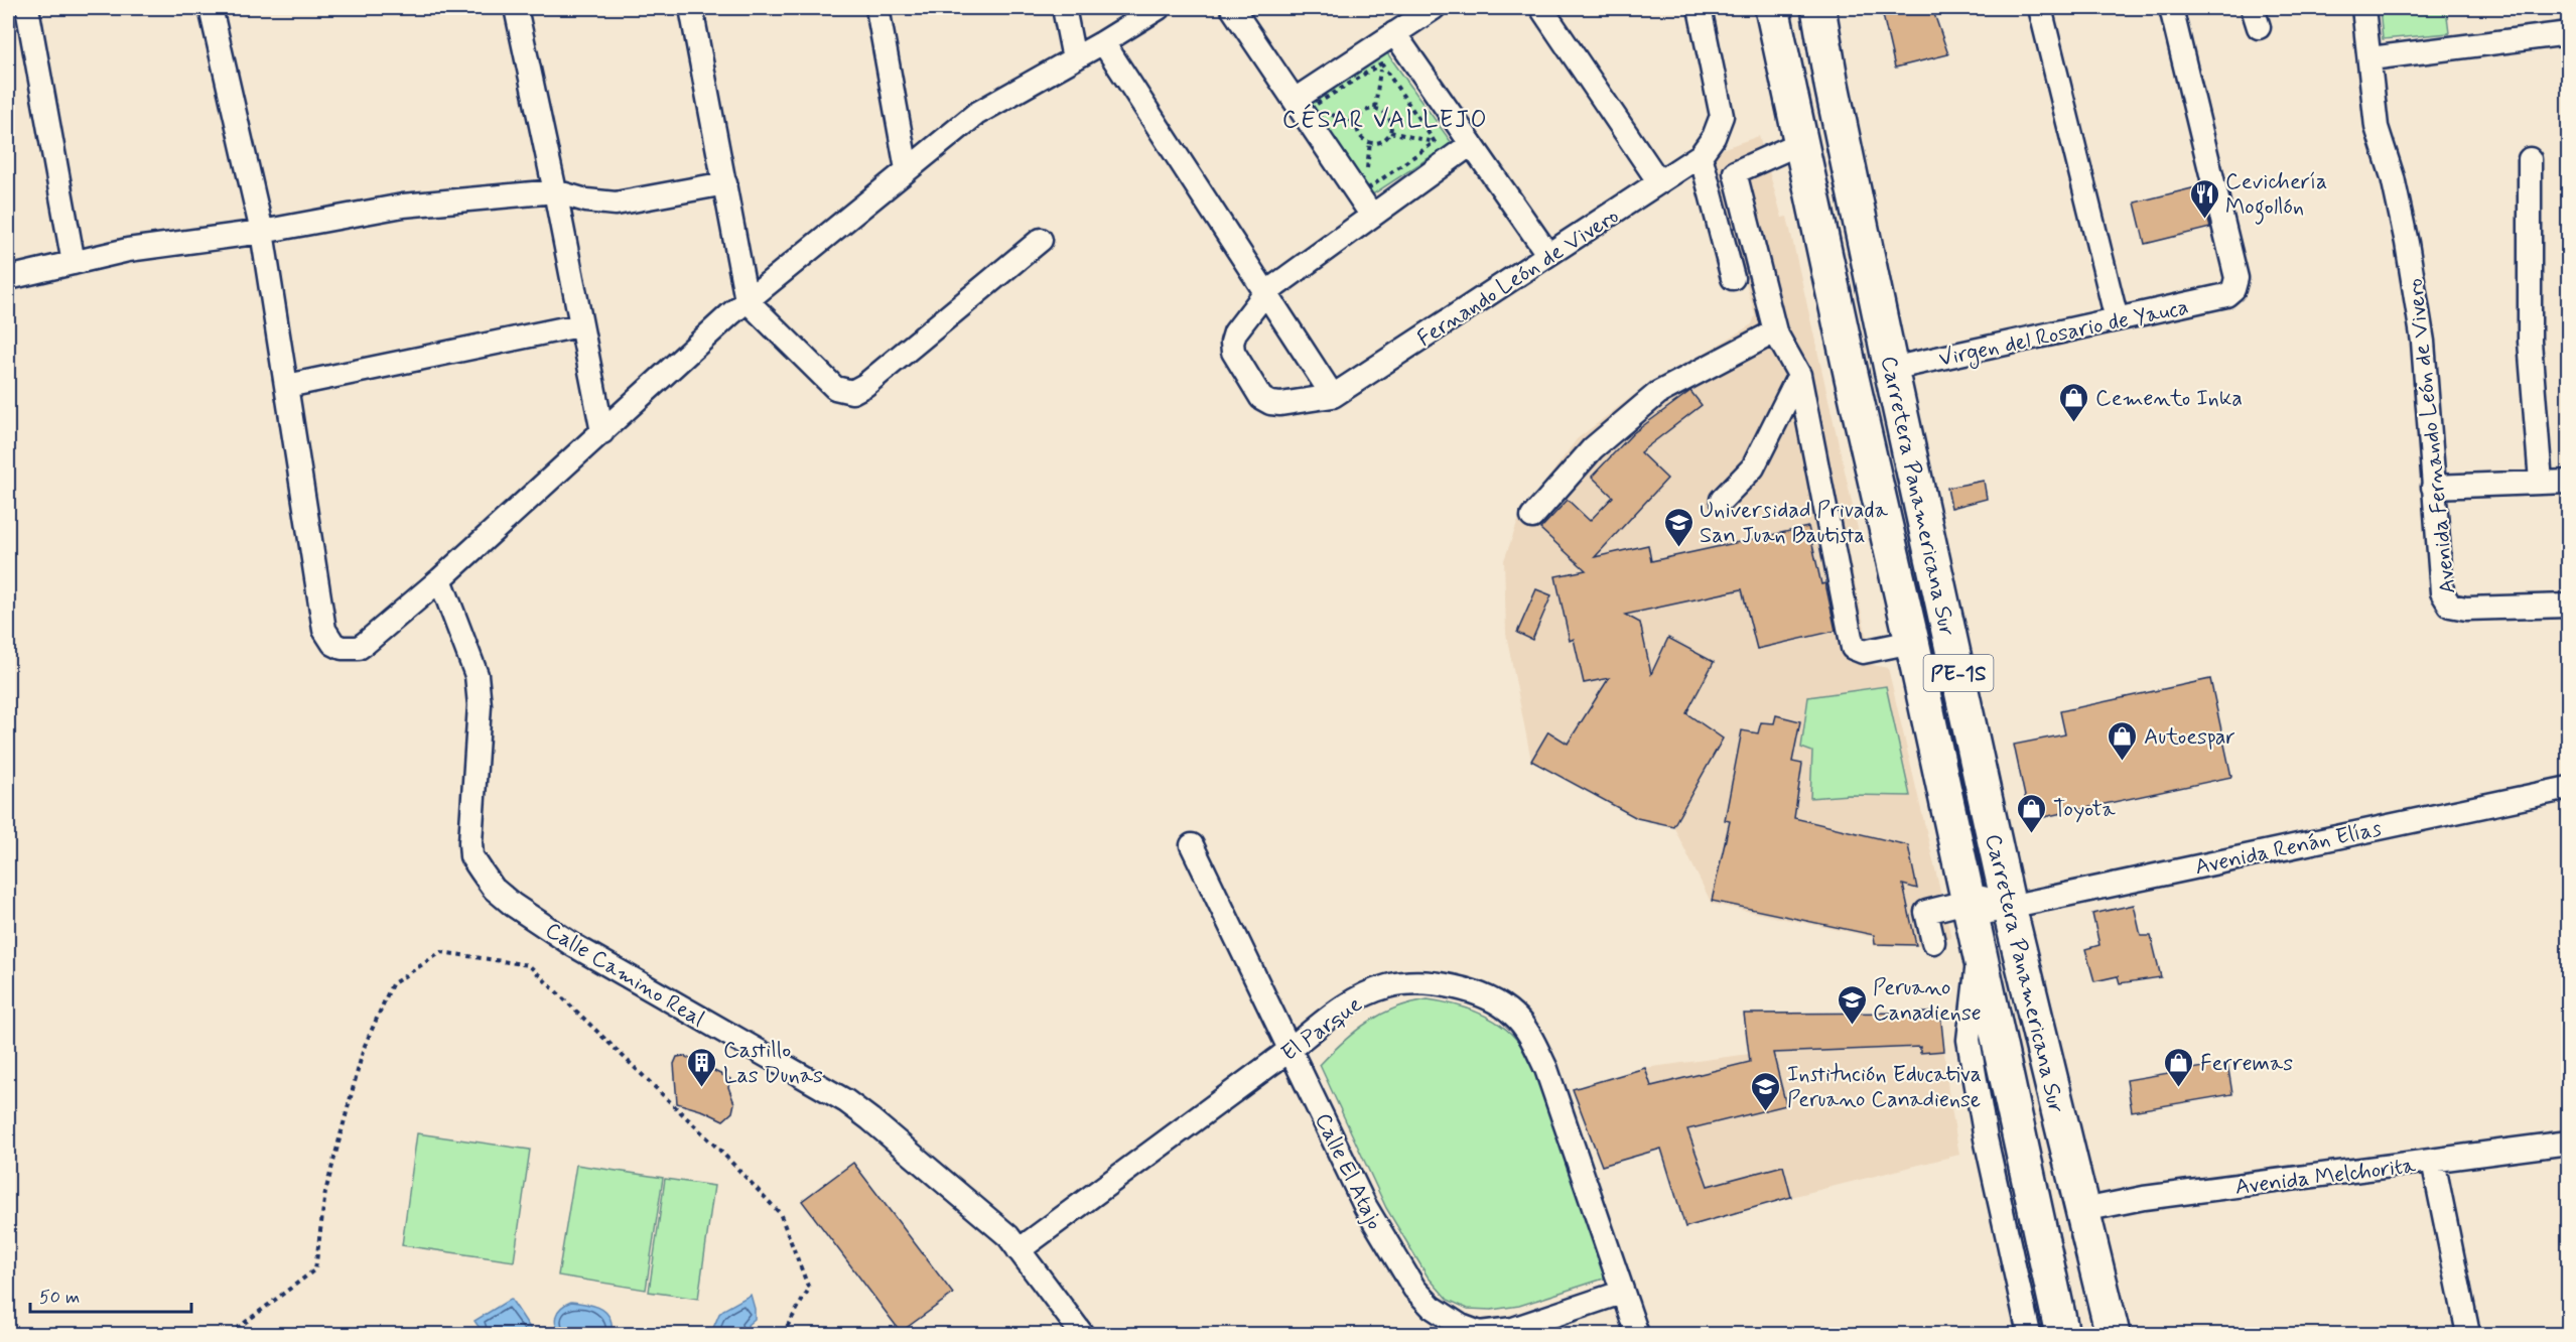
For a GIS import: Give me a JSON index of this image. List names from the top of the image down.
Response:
{
  "streets": {
    "highway": ["Carretera Panamericana Sur", "PE-1S"],
    "street": [
      "Fernando León de Vivero",
      "Virgen del Rosario de Yauca",
      "Avenida Fernando León de Vivero",
      "Avenida Renán Elías",
      "Calle Camino Real",
      "El Parque",
      "Calle El Atajo",
      "Avenida Melchorita"
    ]
  },
  "crossings": [
    ["Virgen del Rosario de Yauca", "Carretera Panamericana Sur"],
    ["Carretera Panamericana Sur", "Avenida Renán Elías"],
    ["Carretera Panamericana Sur", "Avenida Melchorita"],
    ["Calle Camino Real", "El Parque"],
    ["El Parque", "Calle El Atajo"]
  ],
  "districts": ["CÉSAR VALLEJO"],
  "places": {
    "restaurant": ["Cevichería Mogollón"],
    "shop": [
      "Cemento Inka",
      "Autoespar",
      "Toyota",
      "Ferremas"
    ],
    "school or university": ["Universidad Privada San Juan Bautista", "Peruano Canadiense", "Institución Educativa Peruano Canadiense"],
    "building": ["Castillo Las Dunas"]
  },
  "scale_bar": "50 m"
}
